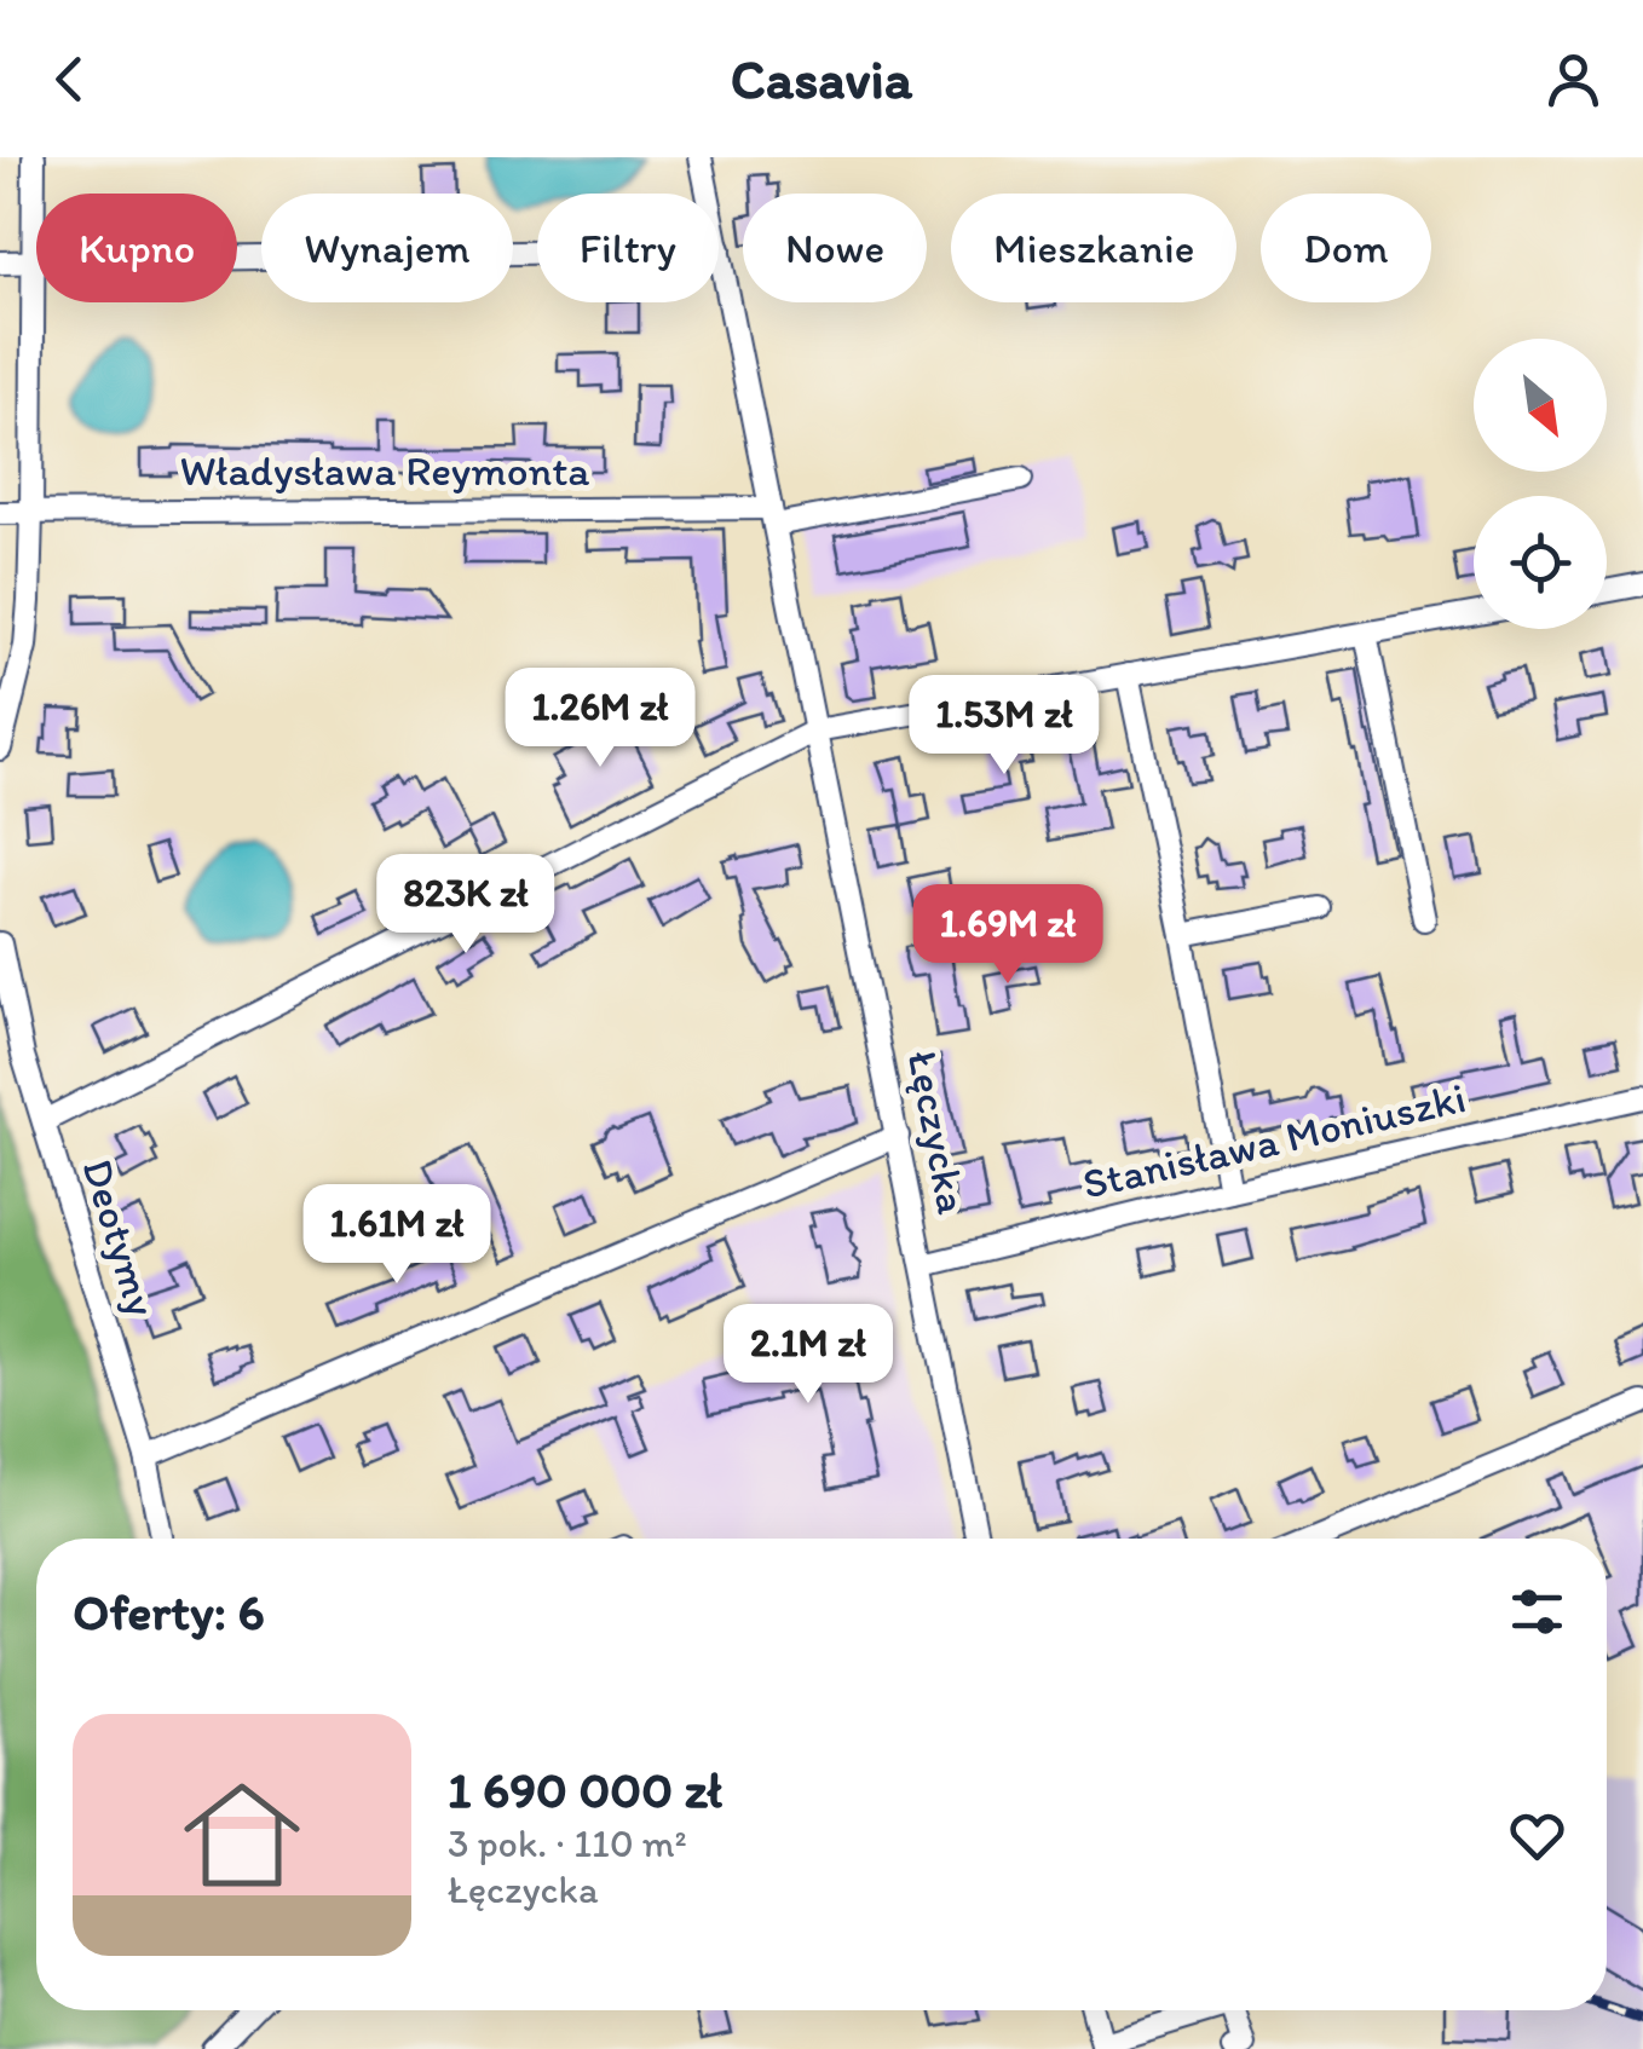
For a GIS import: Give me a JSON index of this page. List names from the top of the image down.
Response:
{
  "streets": {
    "street": [
      "Władysława Reymonta",
      "Łęczycka",
      "Stanisława Moniuszki",
      "Deotymy"
    ]
  },
  "crossings": [
    ["Władysława Reymonta", "Łęczycka"],
    ["Łęczycka", "Stanisława Moniuszki"]
  ],
  "north": "bottom right",
  "page": {
    "header": "Casavia",
    "chip": [
      "Kupno",
      "Wynajem",
      "Filtry",
      "Nowe",
      "Mieszkanie",
      "Dom"
    ],
    "price": [
      "1.26M zł",
      "1.53M zł",
      "823K zł",
      "1.69M zł",
      "1.61M zł",
      "2.1M zł"
    ],
    "heading": "Oferty: 6",
    "list": [
      {
        "name": "1 690 000 zł",
        "note": "3 pok. · 110 m² · Łęczycka"
      }
    ]
  }
}
